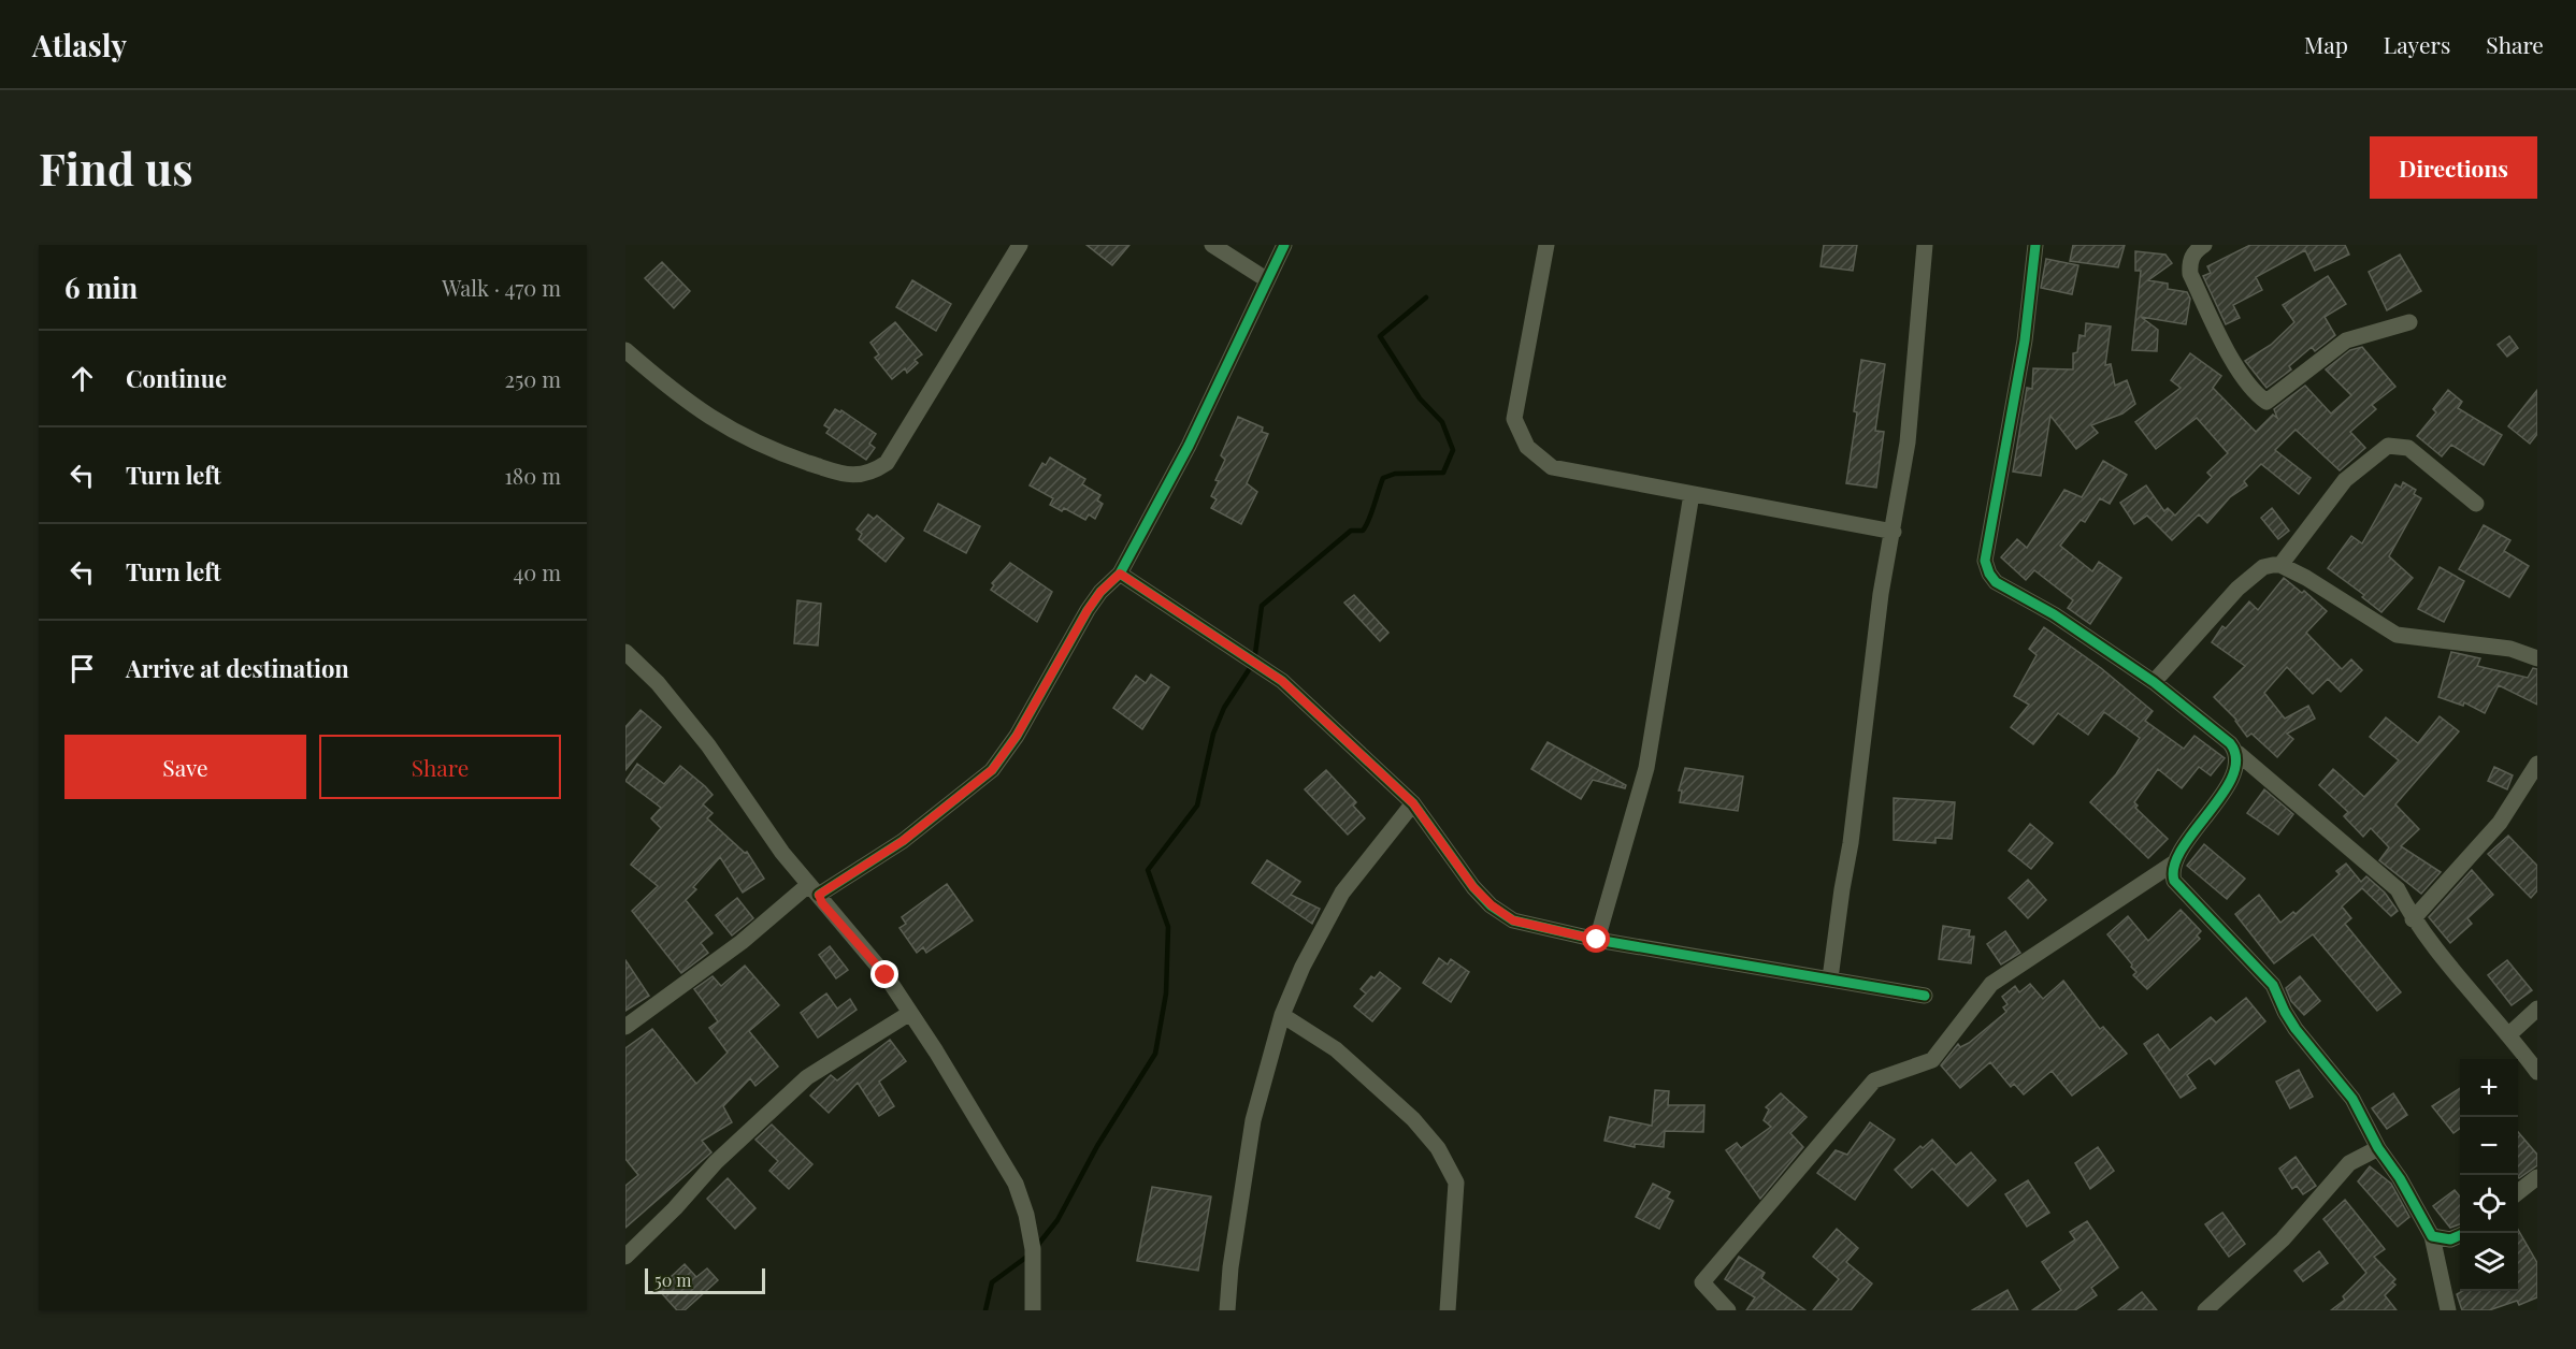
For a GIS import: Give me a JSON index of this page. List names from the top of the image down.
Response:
{
  "scale_bar": "50 m",
  "page": {
    "header": "Atlasly",
    "nav": ["Map", "Layers", "Share"],
    "buttons": [
      "Directions",
      ["Save", "Share"]
    ],
    "title": "Find us",
    "heading": ["6 min", "Walk · 470 m"],
    "list": [
      ["Continue", "250 m"],
      ["Turn left", "180 m"],
      ["Turn left", "40 m"],
      "Arrive at destination"
    ],
    "map_buttons": ["+", "−"],
    "scale": "50 m"
  }
}
